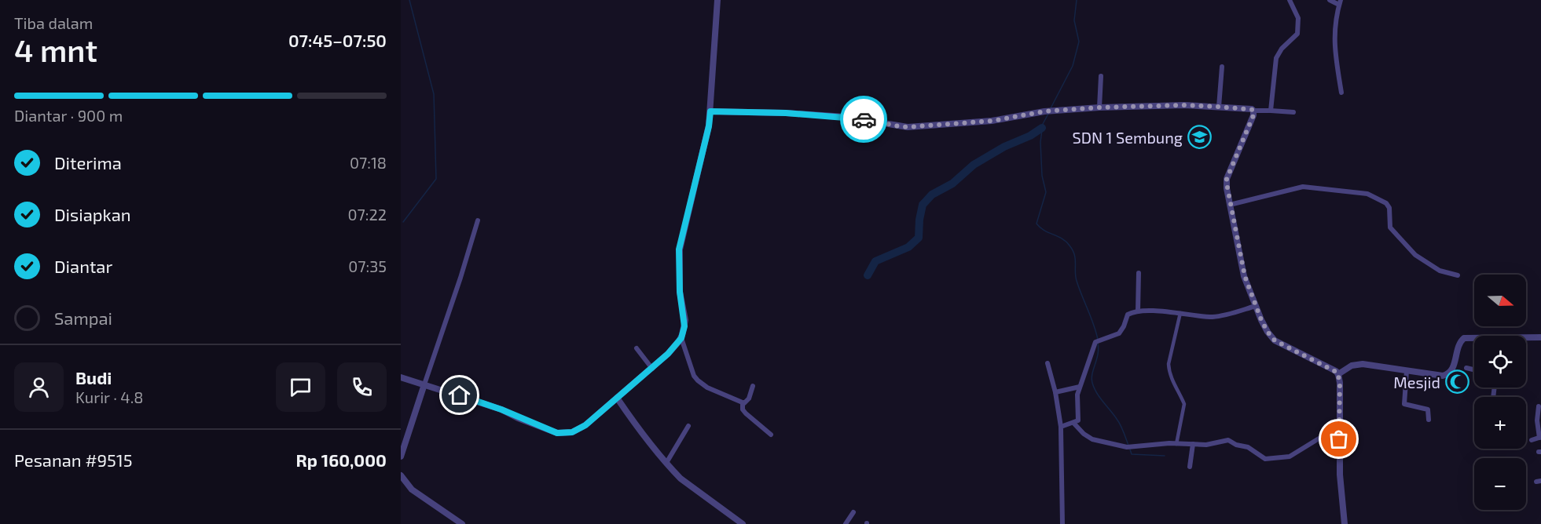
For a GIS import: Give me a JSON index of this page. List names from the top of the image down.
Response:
{
  "places": {
    "school or university": ["SDN 1 Sembung"],
    "mosque": ["Mesjid"]
  },
  "north": "right",
  "page": {
    "heading": ["4 mnt", "Tiba dalam", "07:45–07:50"],
    "panel": [
      "Budi",
      "Kurir · 4.8",
      "Pesanan #9515",
      "Rp 160,000"
    ],
    "bar": "Diantar · 900 m",
    "list": [
      ["Diterima", "07:18"],
      ["Disiapkan", "07:22"],
      ["Diantar", "07:35"],
      "Sampai"
    ],
    "map_buttons": ["+", "−"]
  }
}
